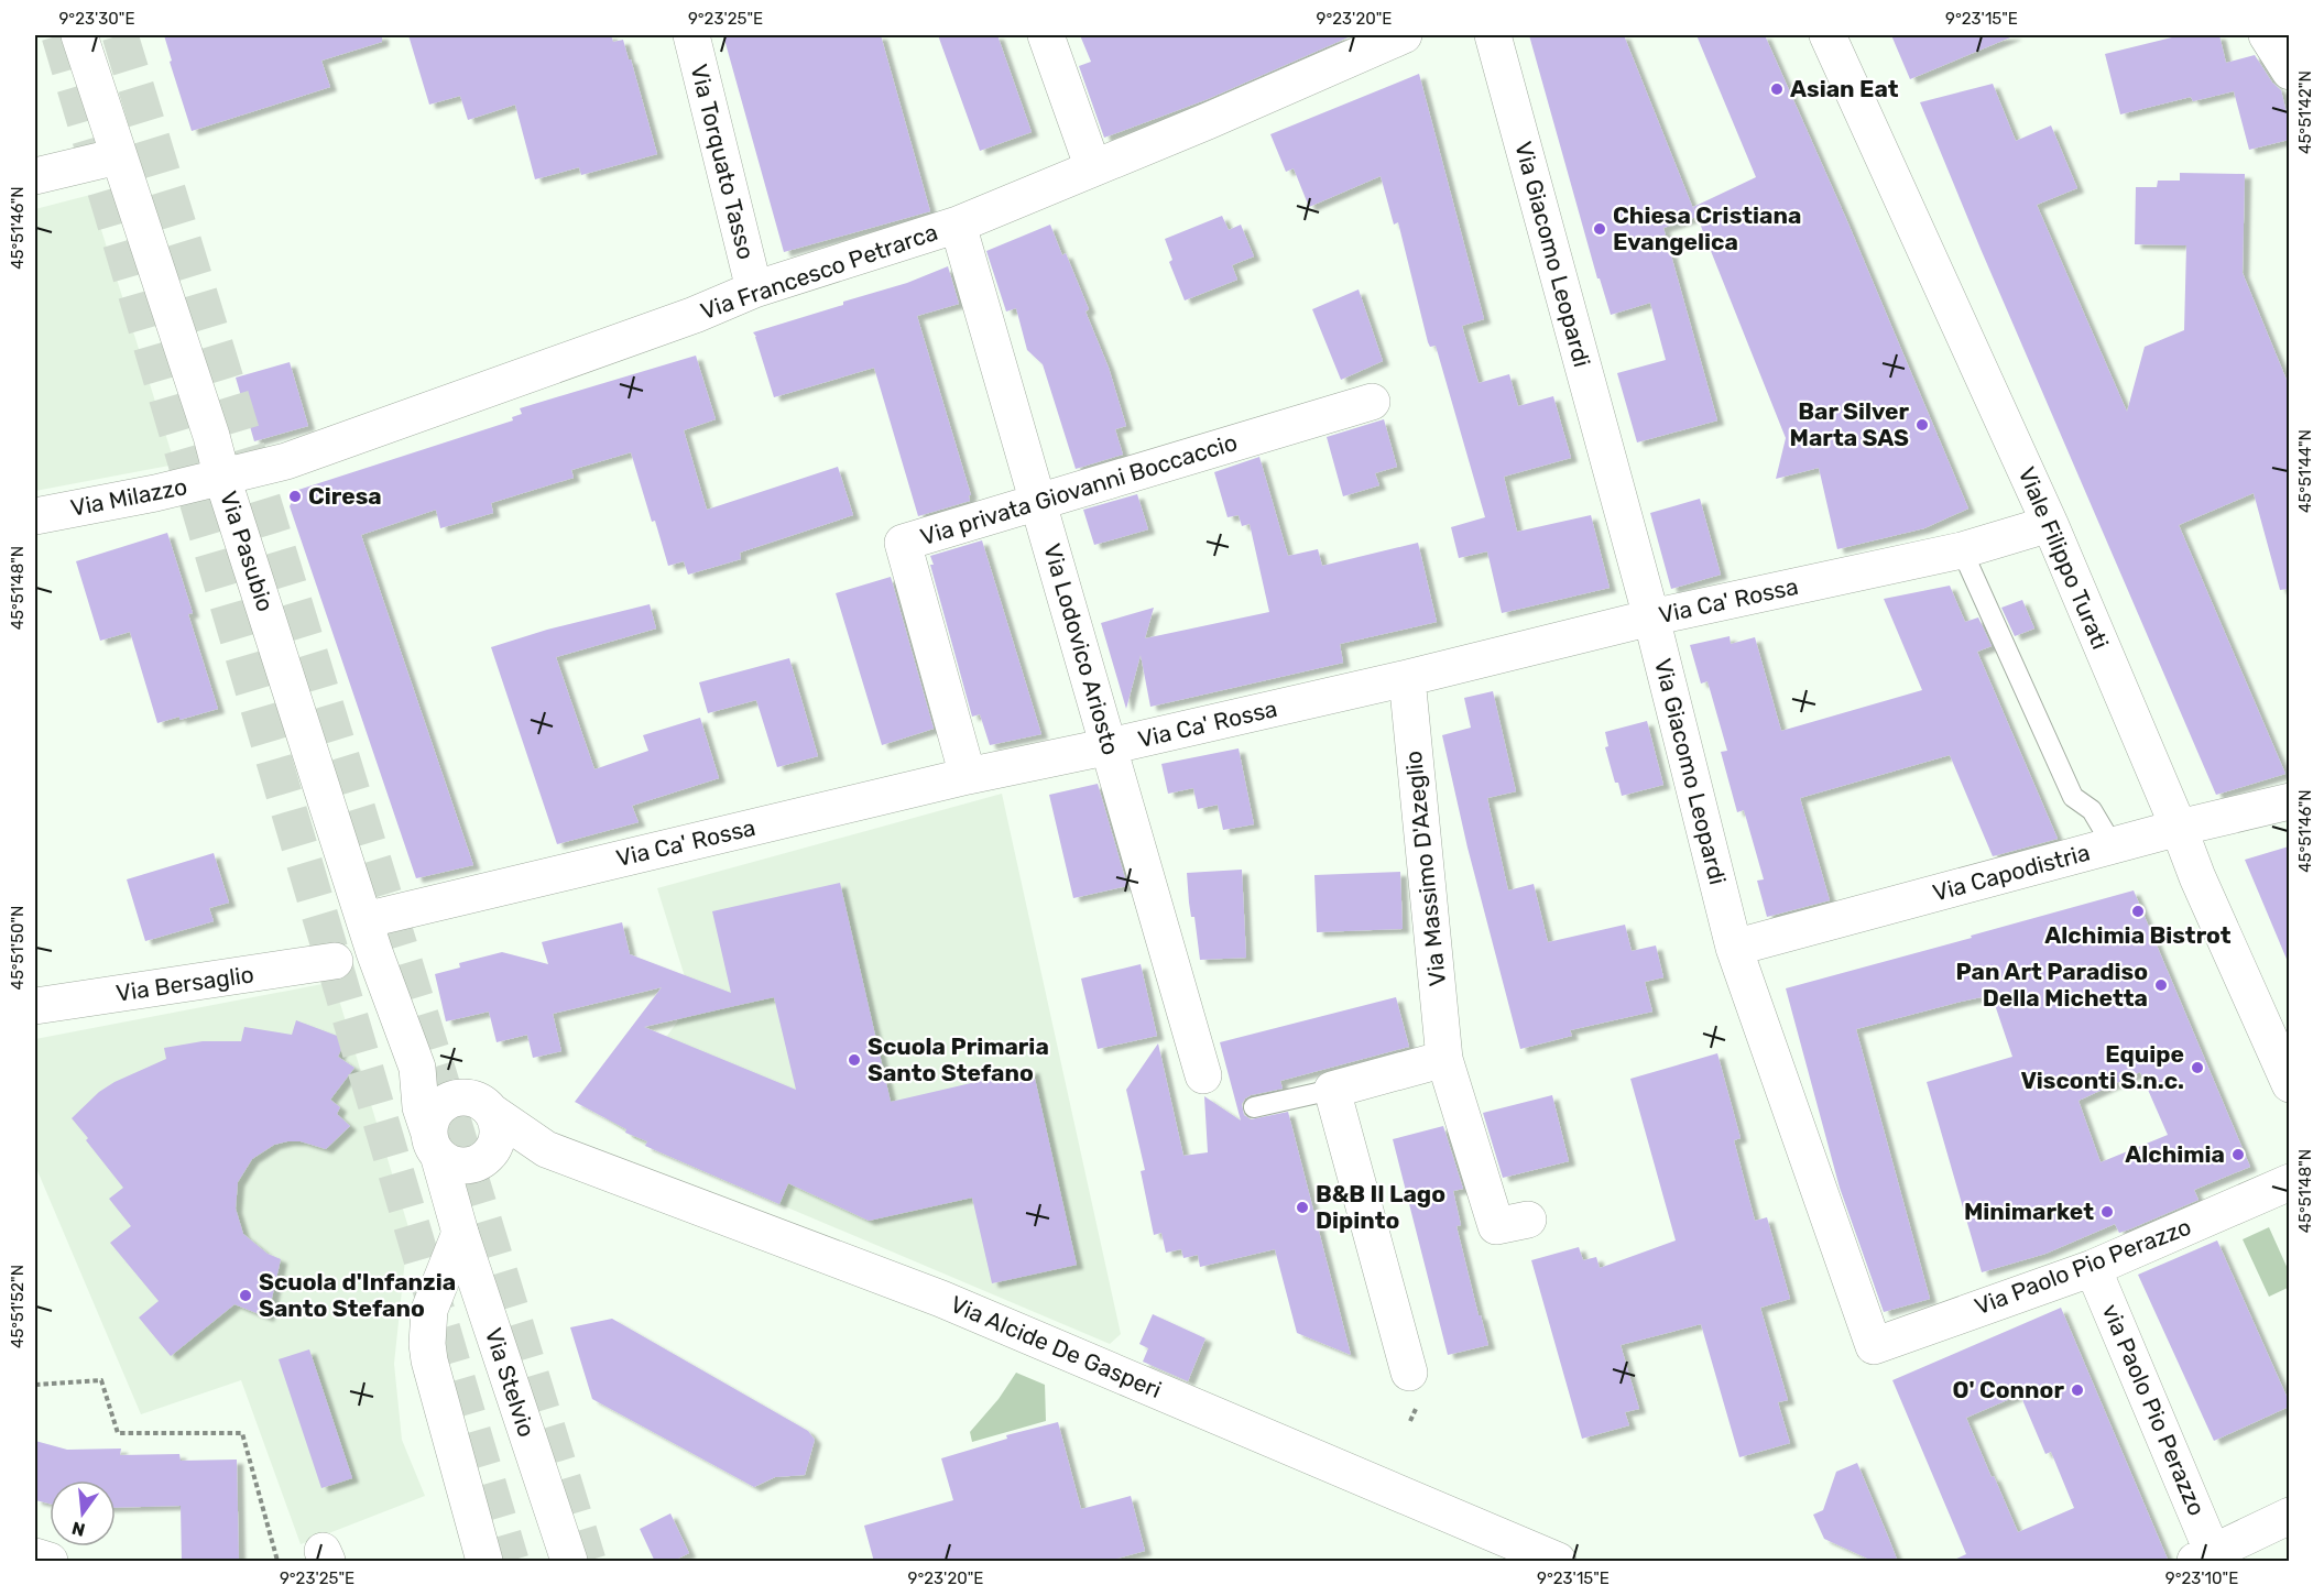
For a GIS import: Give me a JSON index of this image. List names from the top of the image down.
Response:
{
  "streets": {
    "main road": [
      "Via Torquato Tasso",
      "Via Giacomo Leopardi",
      "Via Francesco Petrarca",
      "Via privata Giovanni Boccaccio",
      "Via Milazzo",
      "Via Pasubio",
      "Viale Filippo Turati",
      "Via Ca' Rossa",
      "Via Lodovico Ariosto",
      "Via Massimo D'Azeglio",
      "Via Capodistria",
      "Via Bersaglio",
      "Via Paolo Pio Perazzo",
      "Via Alcide De Gasperi",
      "Via Stelvio",
      "via Paolo Pio Perazzo"
    ]
  },
  "crossings": [
    ["Via Torquato Tasso", "Via Francesco Petrarca"],
    ["Via Giacomo Leopardi", "Via Ca' Rossa"],
    ["Via Giacomo Leopardi", "Via Capodistria"],
    ["Via Giacomo Leopardi", "Via Paolo Pio Perazzo"],
    ["Via Francesco Petrarca", "Via Milazzo"],
    ["Via Francesco Petrarca", "Via Pasubio"],
    ["Via Francesco Petrarca", "Via Lodovico Ariosto"],
    ["Via privata Giovanni Boccaccio", "Via Ca' Rossa"],
    ["Via privata Giovanni Boccaccio", "Via Lodovico Ariosto"],
    ["Via Milazzo", "Via Pasubio"],
    ["Via Pasubio", "Via Ca' Rossa"],
    ["Via Pasubio", "Via Bersaglio"],
    ["Via Pasubio", "Via Alcide De Gasperi"],
    ["Via Pasubio", "Via Stelvio"],
    ["Viale Filippo Turati", "Via Ca' Rossa"],
    ["Viale Filippo Turati", "Via Capodistria"],
    ["Via Ca' Rossa", "Via Lodovico Ariosto"],
    ["Via Ca' Rossa", "Via Massimo D'Azeglio"],
    ["Via Ca' Rossa", "Via Bersaglio"],
    ["Via Paolo Pio Perazzo", "via Paolo Pio Perazzo"],
    ["Via Alcide De Gasperi", "Via Stelvio"]
  ],
  "places": [
    "Asian Eat",
    "Chiesa Cristiana Evangelica",
    "Bar Silver Marta SAS",
    "Ciresa",
    "Alchimia Bistrot",
    "Pan Art Paradiso Della Michetta",
    "Scuola Primaria Santo Stefano",
    "Equipe Visconti S.n.c.",
    "Alchimia",
    "B&B Il Lago Dipinto",
    "Minimarket",
    "Scuola d'Infanzia Santo Stefano",
    "O' Connor"
  ],
  "north": "bottom",
  "coordinates": [
    "9°23'30\"E",
    "9°23'25\"E",
    "9°23'20\"E",
    "9°23'15\"E",
    "45°51'42\"N",
    "45°51'46\"N",
    "45°51'44\"N",
    "45°51'48\"N",
    "45°51'50\"N",
    "45°51'52\"N",
    "9°23'10\"E"
  ]
}
